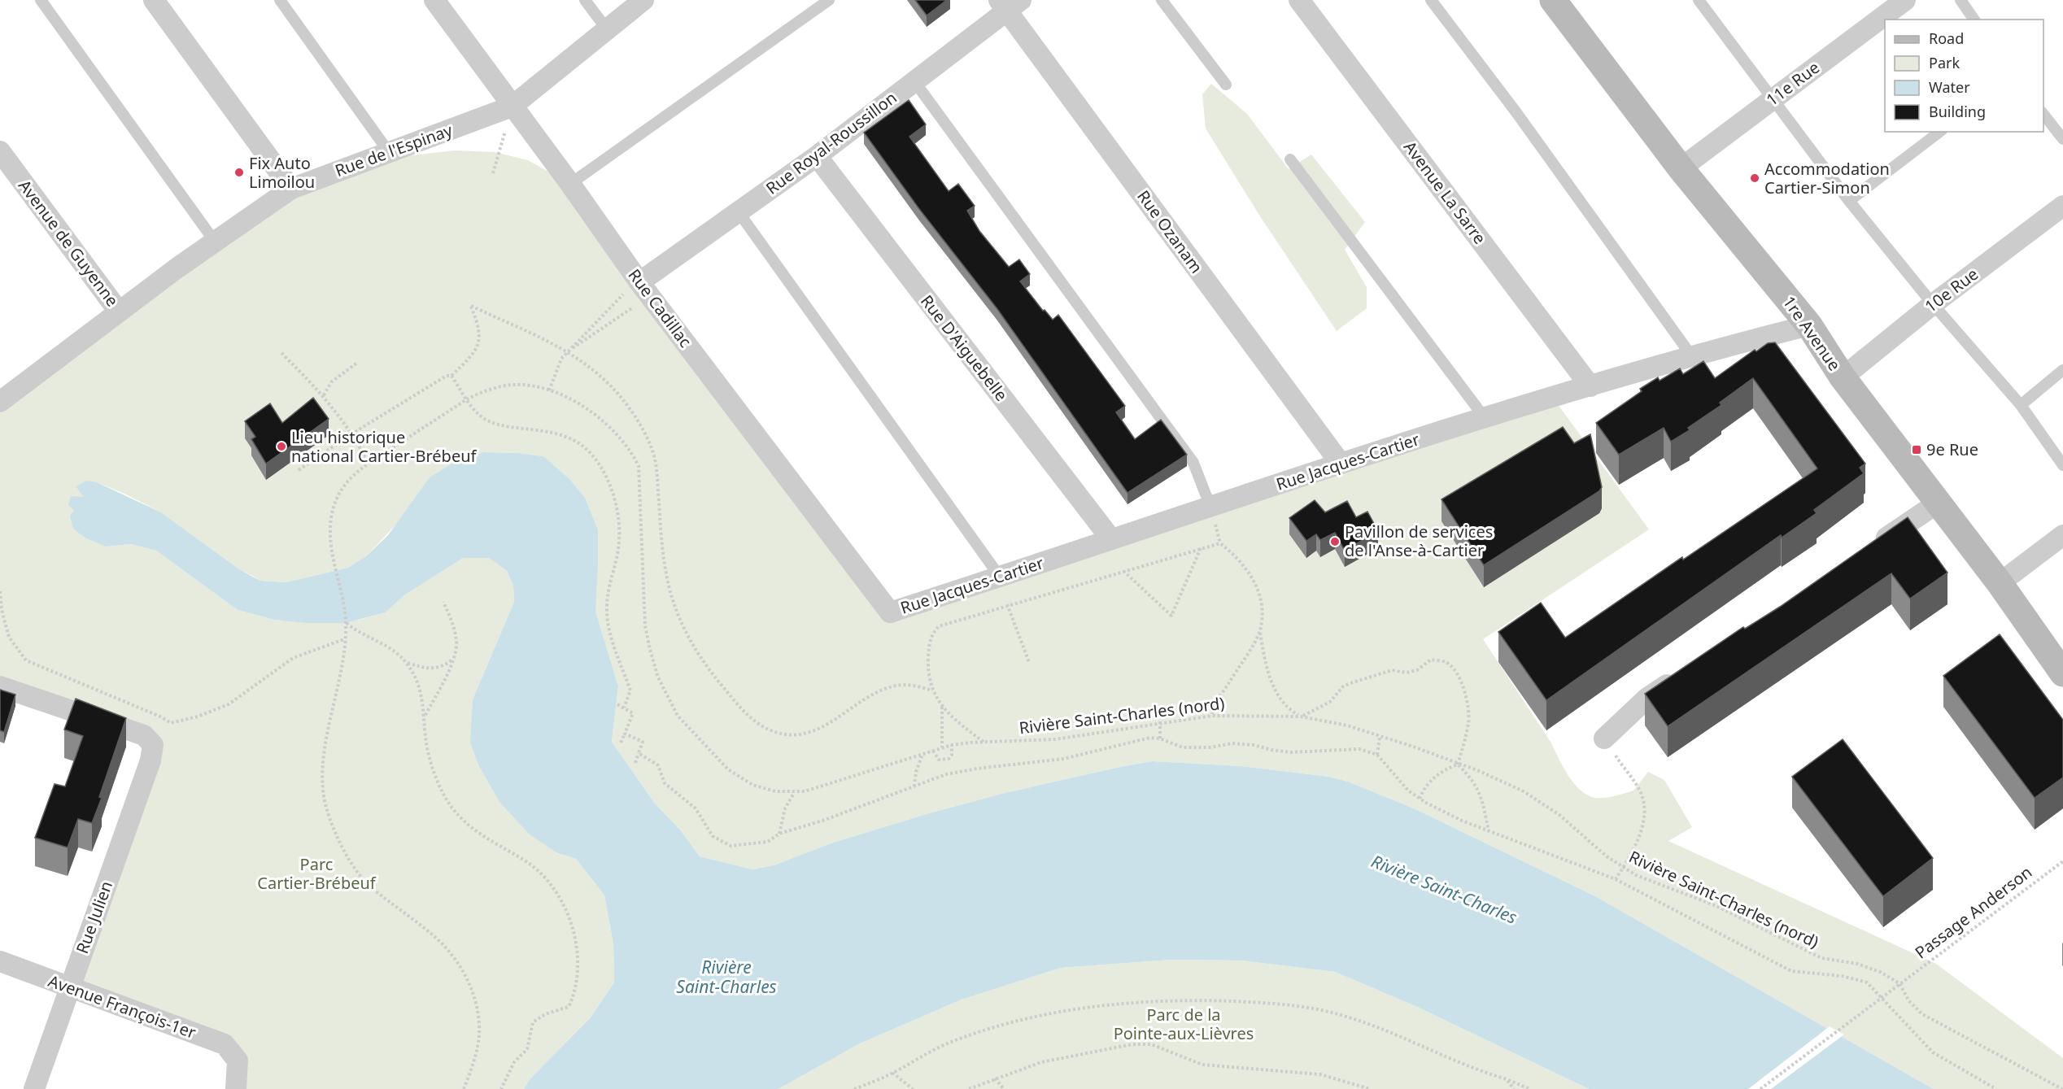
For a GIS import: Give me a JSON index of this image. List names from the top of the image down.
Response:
{
  "streets": {
    "street": [
      "11e Rue",
      "Rue Royal-Roussillon",
      "Rue de l'Espinay",
      "Avenue La Sarre",
      "Rue Ozanam",
      "Avenue de Guyenne",
      "10e Rue",
      "Rue Cadillac",
      "1re Avenue",
      "Rue D'Aiguebelle",
      "Rue Jacques-Cartier",
      "Rue Julien",
      "Avenue François-1er"
    ],
    "path": ["Rivière Saint-Charles (nord)", "Passage Anderson"]
  },
  "crossings": [
    ["11e Rue", "1re Avenue"],
    ["Rue Royal-Roussillon", "Rue Ozanam"],
    ["Rue Royal-Roussillon", "Rue Cadillac"],
    ["Rue Royal-Roussillon", "Rue D'Aiguebelle"],
    ["Rue de l'Espinay", "Avenue de Guyenne"],
    ["Rue de l'Espinay", "Rue Cadillac"],
    ["Avenue La Sarre", "Rue Jacques-Cartier"],
    ["Rue Ozanam", "Rue Jacques-Cartier"],
    ["10e Rue", "1re Avenue"],
    ["Rue Cadillac", "Rue Jacques-Cartier"],
    ["1re Avenue", "Rue Jacques-Cartier"],
    ["Rue D'Aiguebelle", "Rue Jacques-Cartier"],
    ["Rivière Saint-Charles (nord)", "Passage Anderson"],
    ["Rue Julien", "Avenue François-1er"]
  ],
  "water": ["Rivière Saint-Charles"],
  "parks": ["Parc Cartier-Brébeuf", "Parc de la Pointe-aux-Lièvres"],
  "places": {
    "other": [
      "Fix Auto Limoilou",
      "Accommodation Cartier-Simon",
      "Lieu historique national Cartier-Brébeuf",
      "Pavillon de services de l'Anse-à-Cartier"
    ],
    "transit": ["9e Rue"]
  },
  "legend": [
    "Road",
    "Park",
    "Water",
    "Building"
  ]
}
